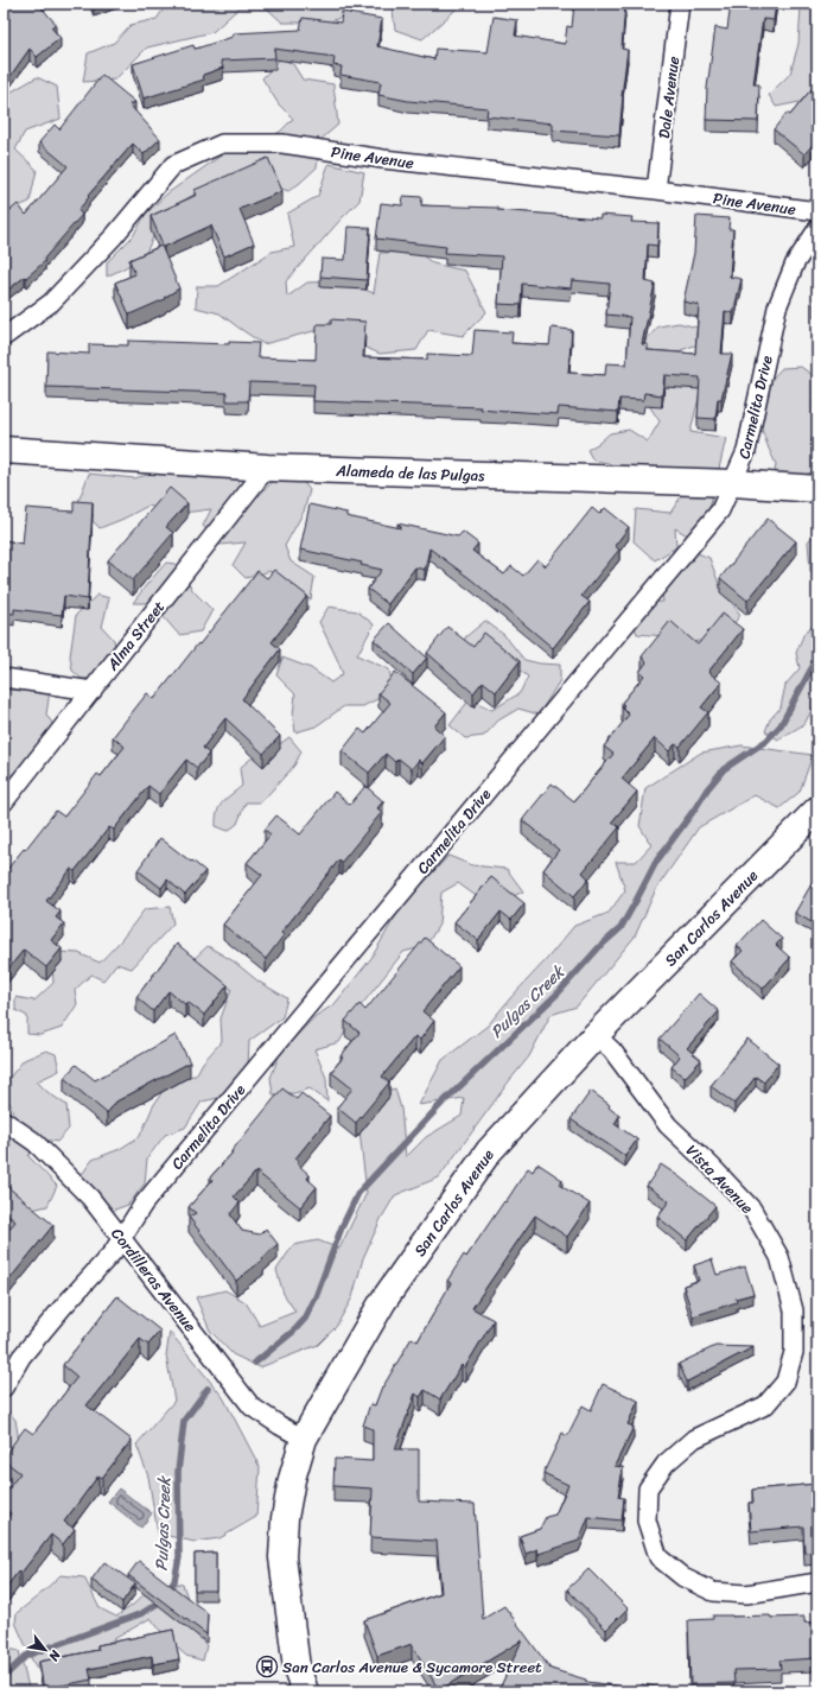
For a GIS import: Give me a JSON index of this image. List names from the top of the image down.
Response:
{
  "streets": {
    "main road": ["Alameda de las Pulgas", "San Carlos Avenue"],
    "street": [
      "Dale Avenue",
      "Pine Avenue",
      "Carmelita Drive",
      "Alma Street",
      "Vista Avenue",
      "Cordilleras Avenue"
    ]
  },
  "crossings": [
    ["Dale Avenue", "Pine Avenue"],
    ["Carmelita Drive", "Alameda de las Pulgas"],
    ["Carmelita Drive", "Cordilleras Avenue"],
    ["Alameda de las Pulgas", "Alma Street"],
    ["San Carlos Avenue", "Vista Avenue"],
    ["San Carlos Avenue", "Cordilleras Avenue"]
  ],
  "water": ["Pulgas Creek"],
  "places": {
    "bus stop": ["San Carlos Avenue & Sycamore Street"]
  },
  "north": "bottom right"
}
